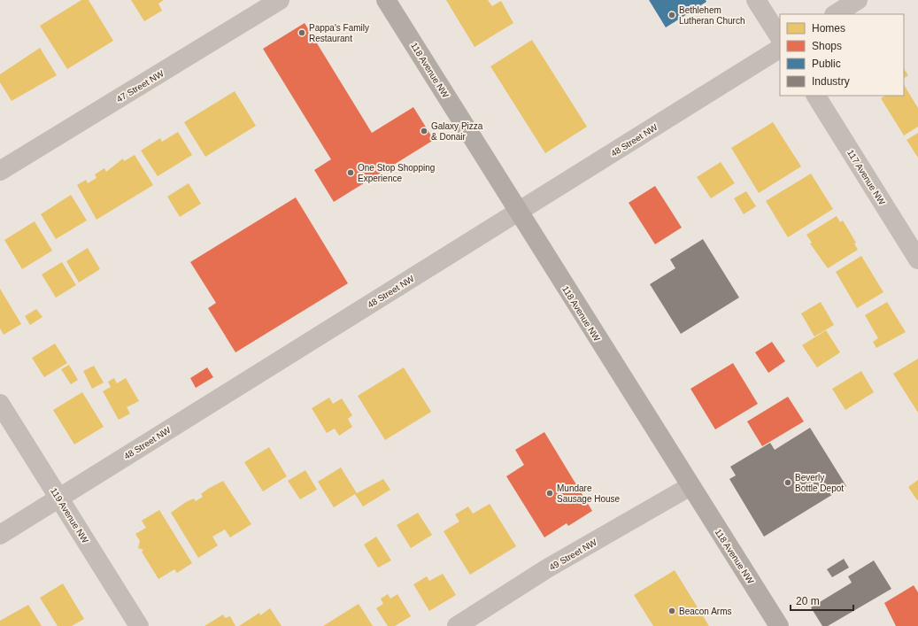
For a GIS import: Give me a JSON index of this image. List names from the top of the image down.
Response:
{
  "streets": {
    "main road": ["118 Avenue NW"],
    "street": [
      "47 Street NW",
      "48 Street NW",
      "117 Avenue NW",
      "119 Avenue NW",
      "49 Street NW"
    ]
  },
  "crossings": [
    ["118 Avenue NW", "48 Street NW"],
    ["118 Avenue NW", "49 Street NW"],
    ["48 Street NW", "119 Avenue NW"]
  ],
  "places": [
    "Bethlehem Lutheran Church",
    "Pappa's Family Restaurant",
    "Galaxy Pizza & Donair",
    "One Stop Shopping Experience",
    "Beverly Bottle Depot",
    "Mundare Sausage House",
    "Beacon Arms"
  ],
  "legend": [
    "Homes",
    "Shops",
    "Public",
    "Industry"
  ],
  "scale_bar": "20 m"
}
